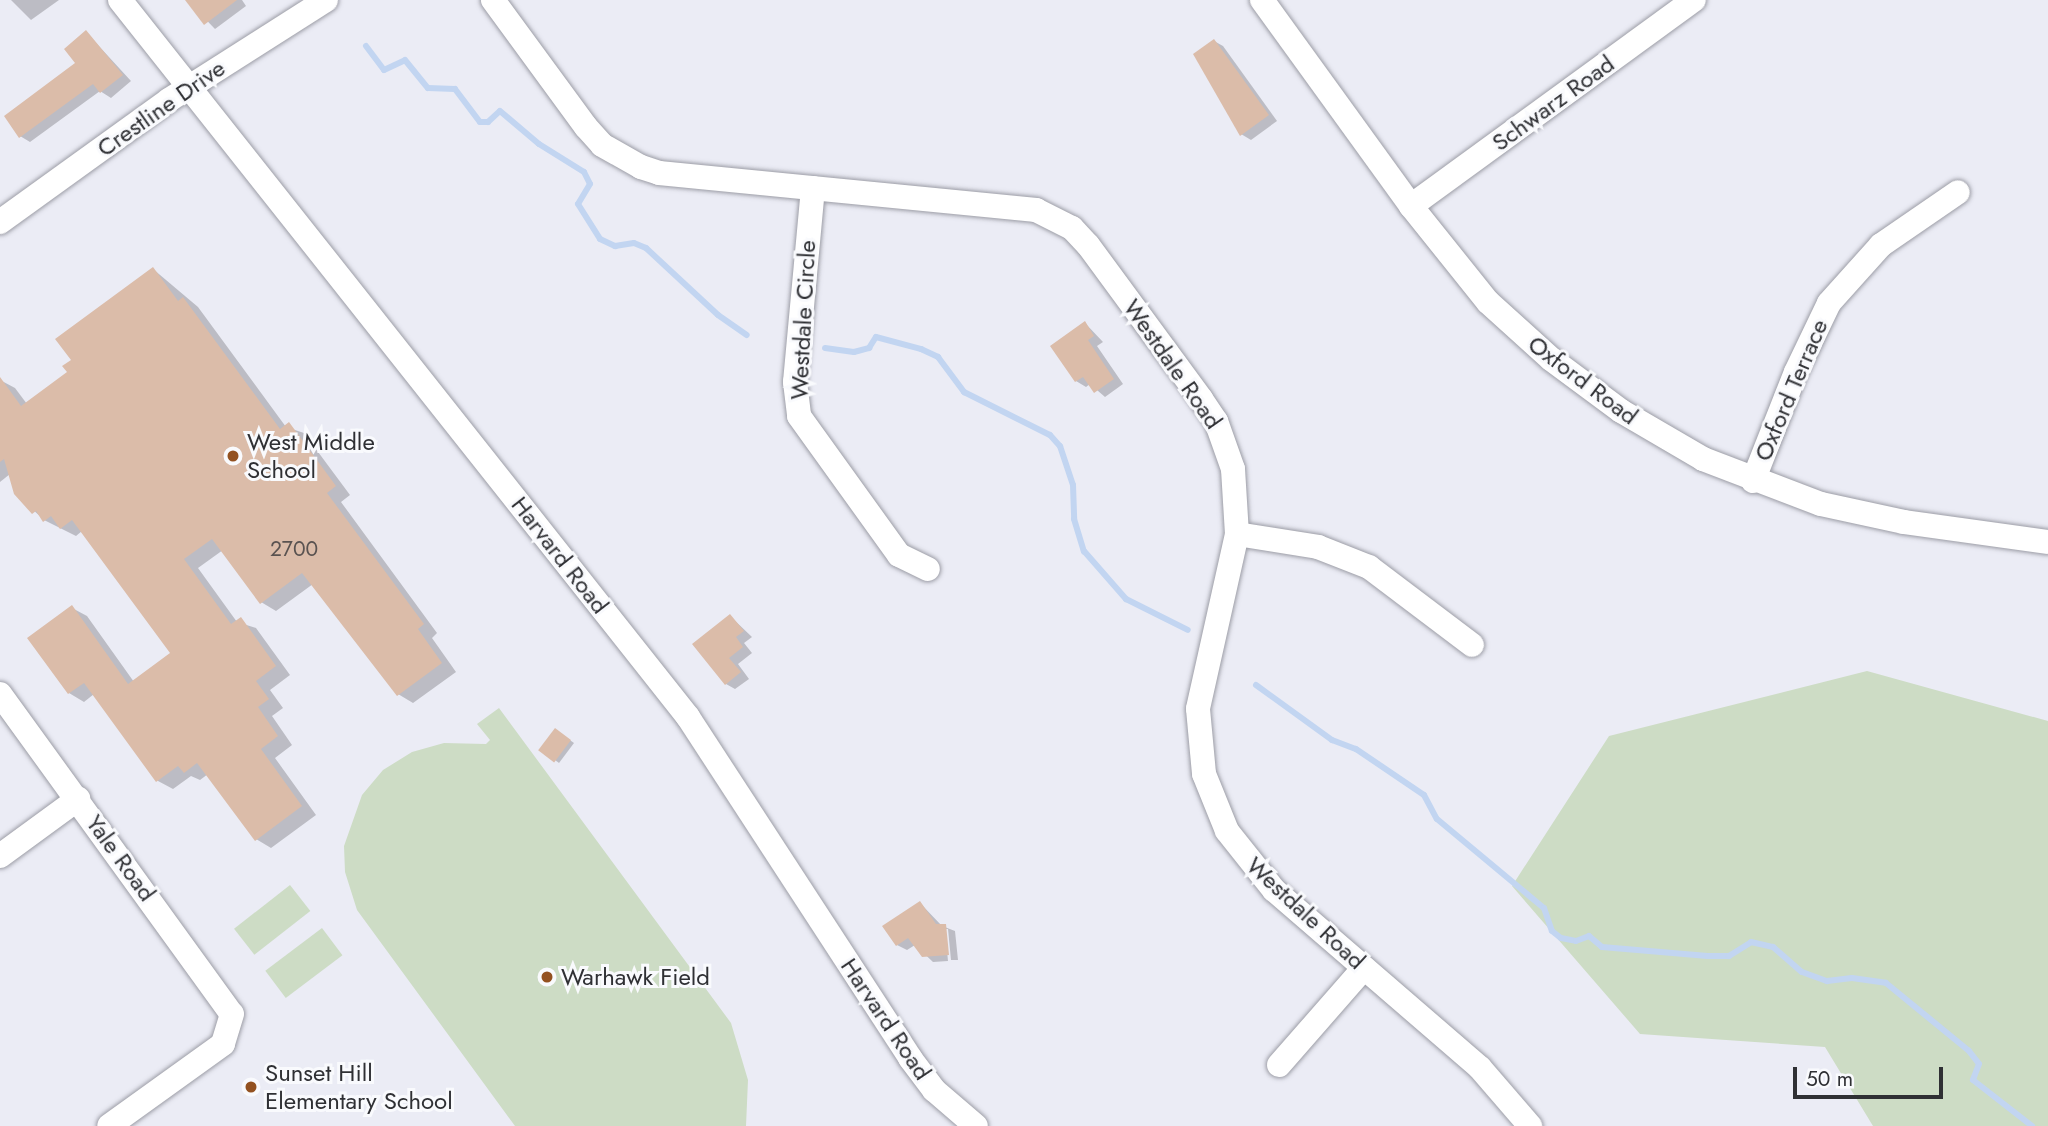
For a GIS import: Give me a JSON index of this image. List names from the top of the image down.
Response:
{
  "streets": {
    "street": [
      "Schwarz Road",
      "Crestline Drive",
      "Westdale Circle",
      "Westdale Road",
      "Oxford Road",
      "Oxford Terrace",
      "Harvard Road",
      "Yale Road"
    ]
  },
  "crossings": [
    ["Schwarz Road", "Oxford Road"],
    ["Crestline Drive", "Harvard Road"],
    ["Westdale Circle", "Westdale Road"],
    ["Oxford Road", "Oxford Terrace"]
  ],
  "places": ["West Middle School", "Warhawk Field", "Sunset Hill Elementary School"],
  "house_numbers": ["2700"],
  "scale_bar": "50 m"
}
